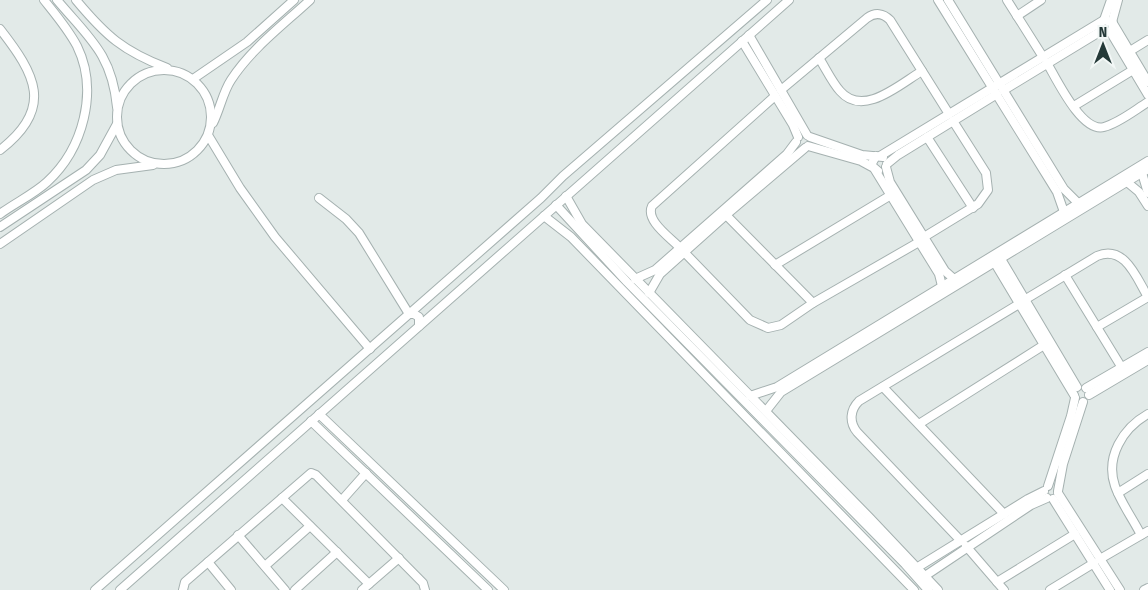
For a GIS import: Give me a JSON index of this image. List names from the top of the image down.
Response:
{
  "north": "top"
}
